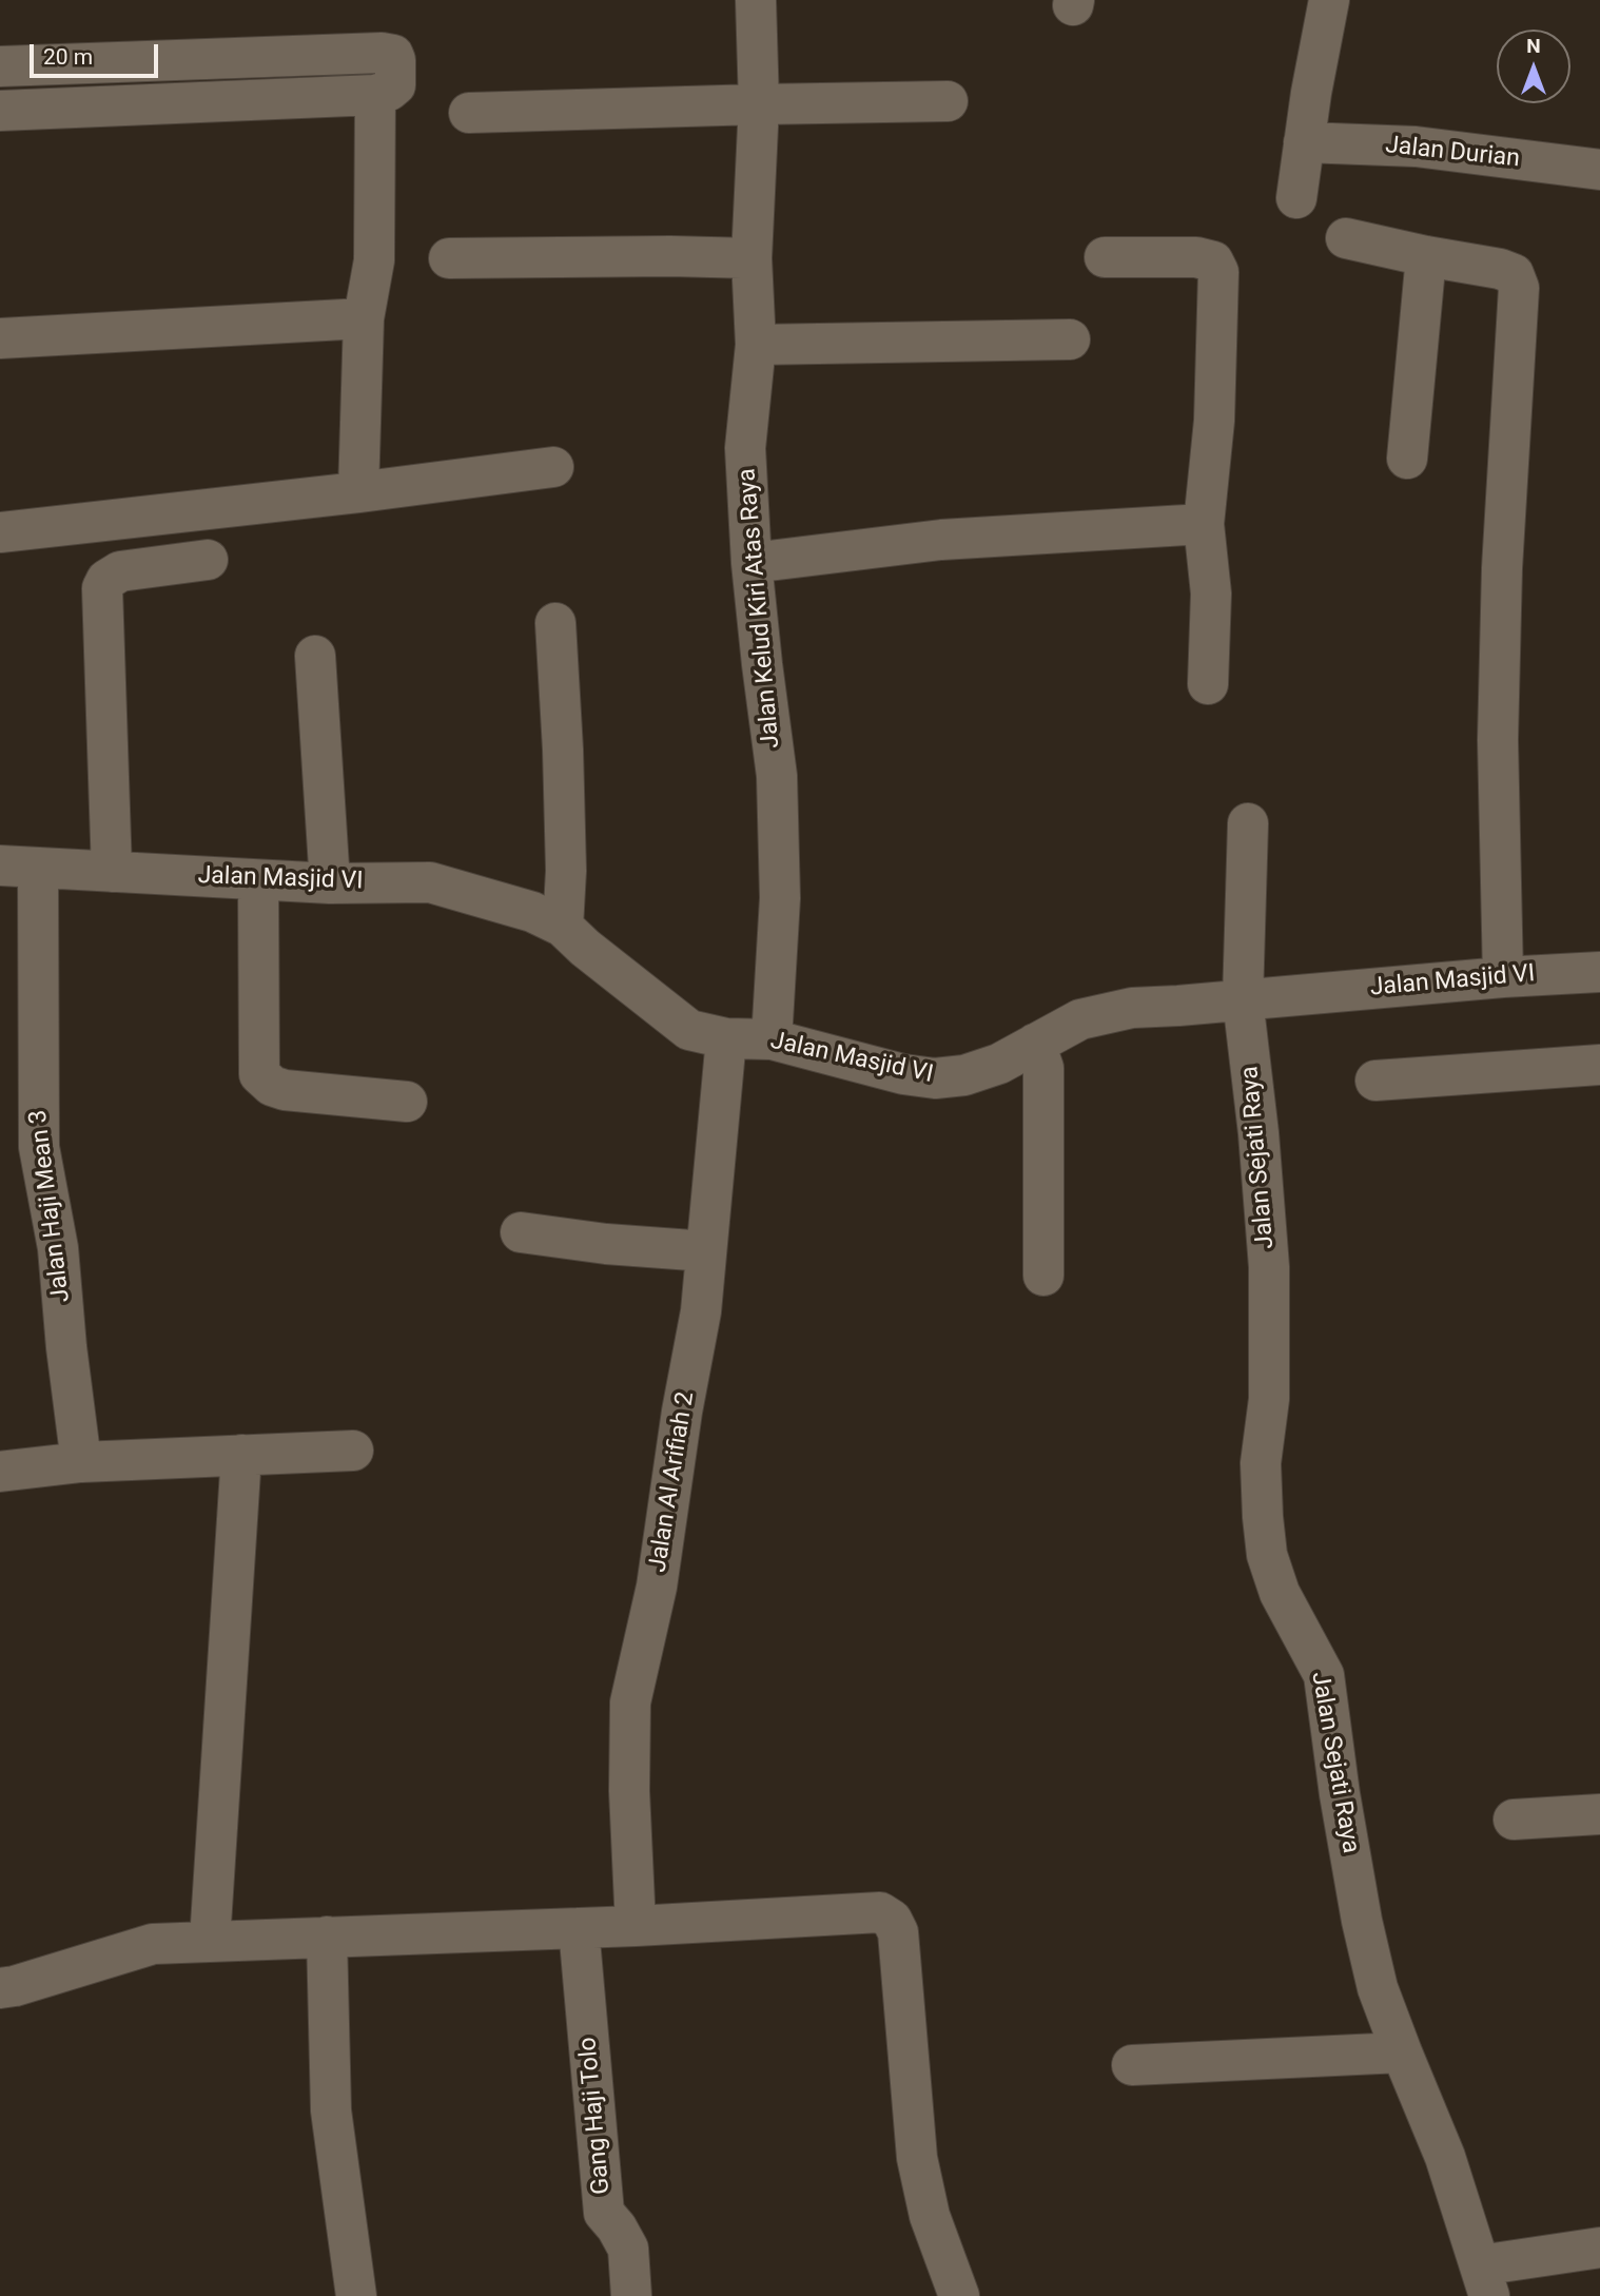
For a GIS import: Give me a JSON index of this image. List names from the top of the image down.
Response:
{
  "streets": {
    "street": [
      "Jalan Durian",
      "Jalan Kelud Kiri Atas Raya",
      "Jalan Masjid VI",
      "Jalan Sejati Raya",
      "Jalan Haji Mean 3",
      "Jalan Al Arifiah 2",
      "Gang Haji Tolo"
    ]
  },
  "crossings": [
    ["Jalan Kelud Kiri Atas Raya", "Jalan Masjid VI"],
    ["Jalan Masjid VI", "Jalan Sejati Raya"],
    ["Jalan Masjid VI", "Jalan Haji Mean 3"],
    ["Jalan Masjid VI", "Jalan Al Arifiah 2"]
  ],
  "scale_bar": "20 m",
  "north": "top"
}
